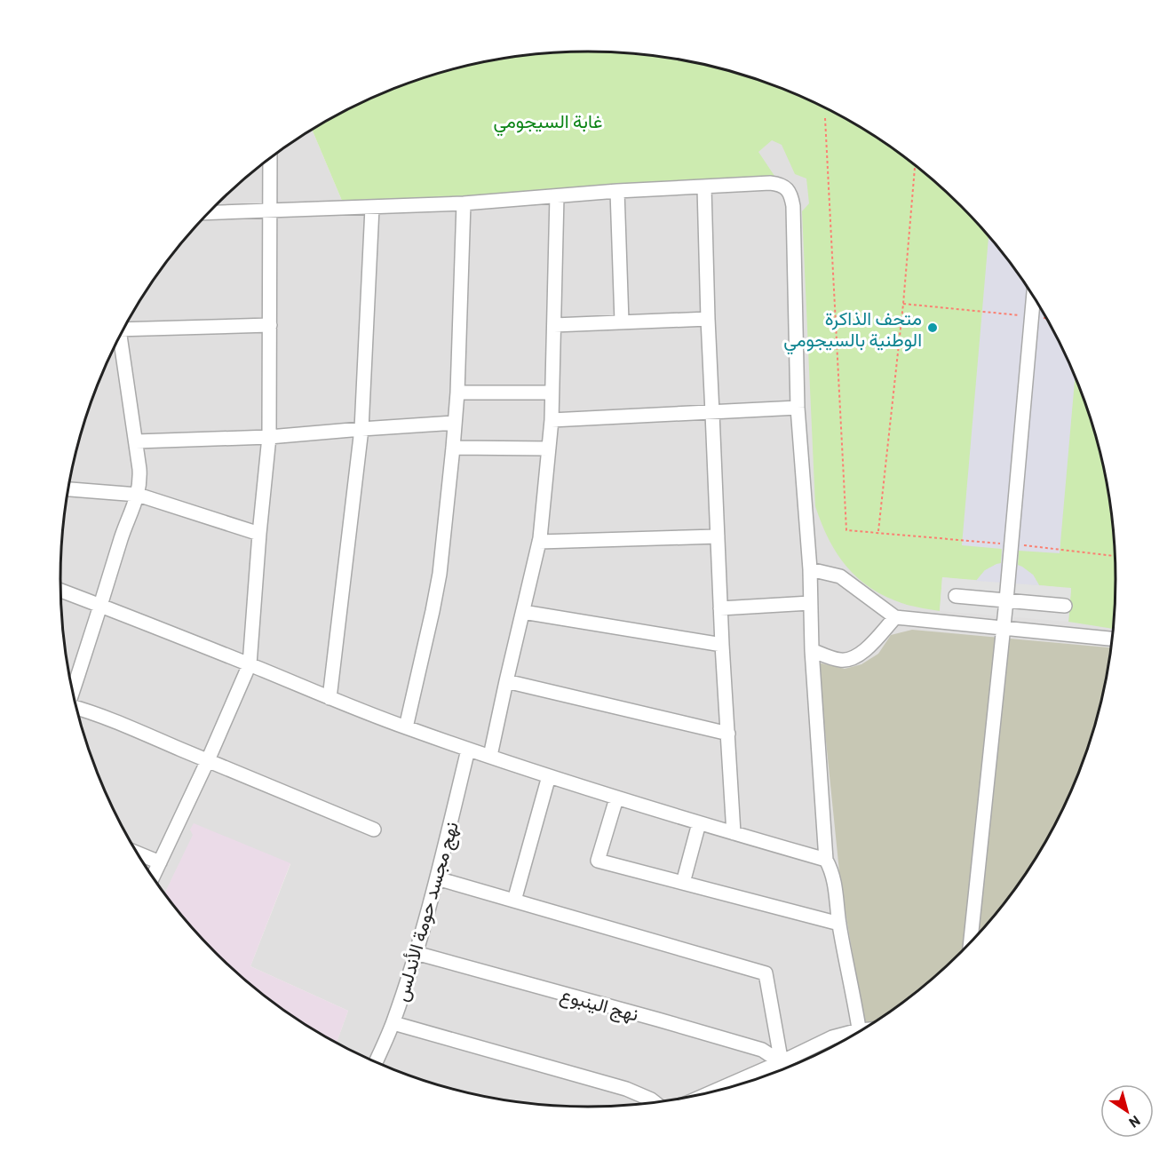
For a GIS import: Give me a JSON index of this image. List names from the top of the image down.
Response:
{
  "streets": {
    "street": ["نهج مجسد حومة الأندلس", "نهج الينبوع"]
  },
  "crossings": [
    ["نهج مجسد حومة الأندلس", "نهج الينبوع"]
  ],
  "parks": ["غابة السيجومي"],
  "places": ["متحف الذاكرة الوطنية بالسيجومي"],
  "north": "bottom right"
}
